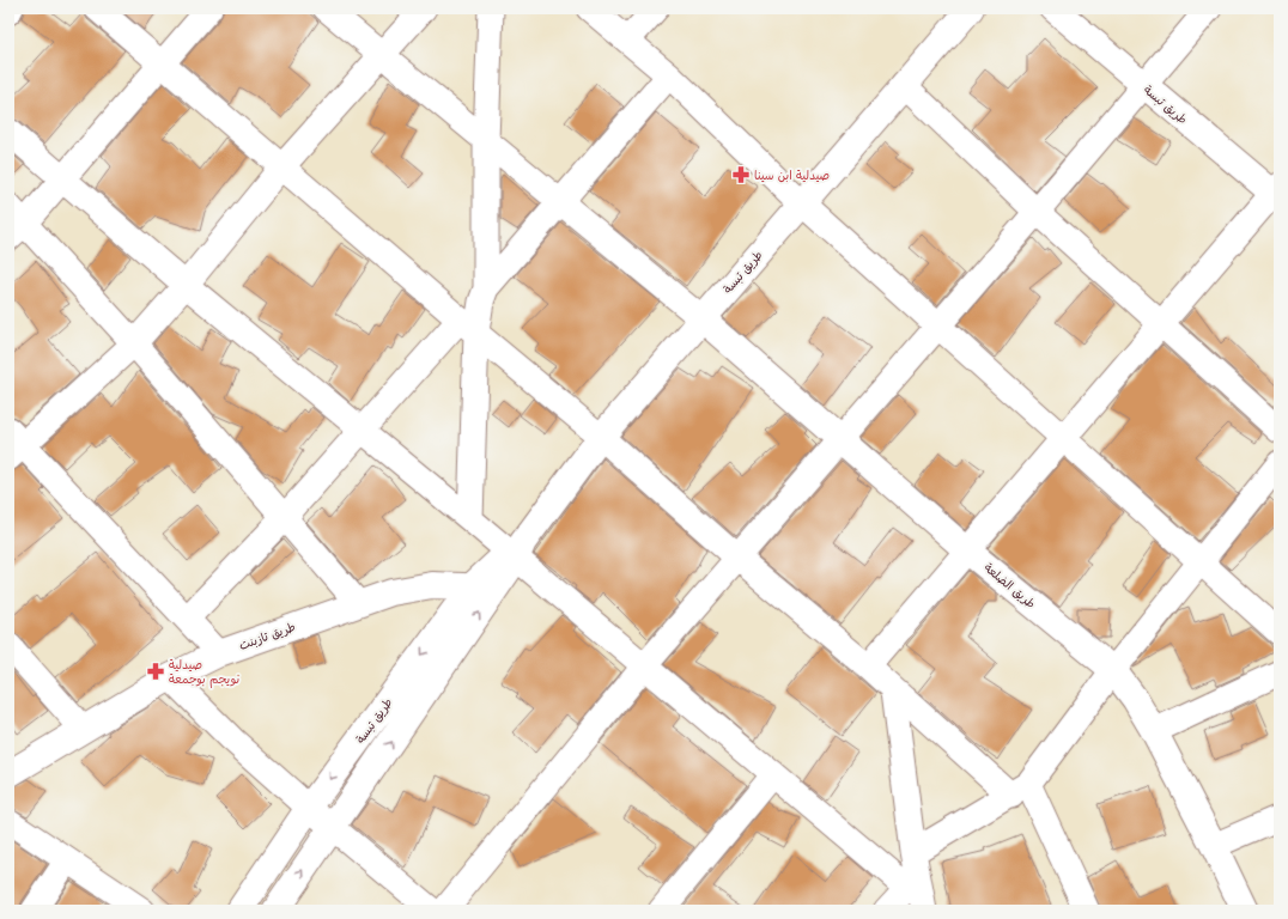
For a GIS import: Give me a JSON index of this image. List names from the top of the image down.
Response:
{
  "streets": {
    "main road": ["طريق تبسة", "طريق الضلعة", "طريق تازبنت"]
  },
  "crossings": [
    ["طريق تبسة", "طريق الضلعة"],
    ["طريق تبسة", "طريق تازبنت"]
  ],
  "places": {
    "pharmacy": ["صيدلية ابن سينا", "صيدلية نويجم بوجمعة"]
  }
}
